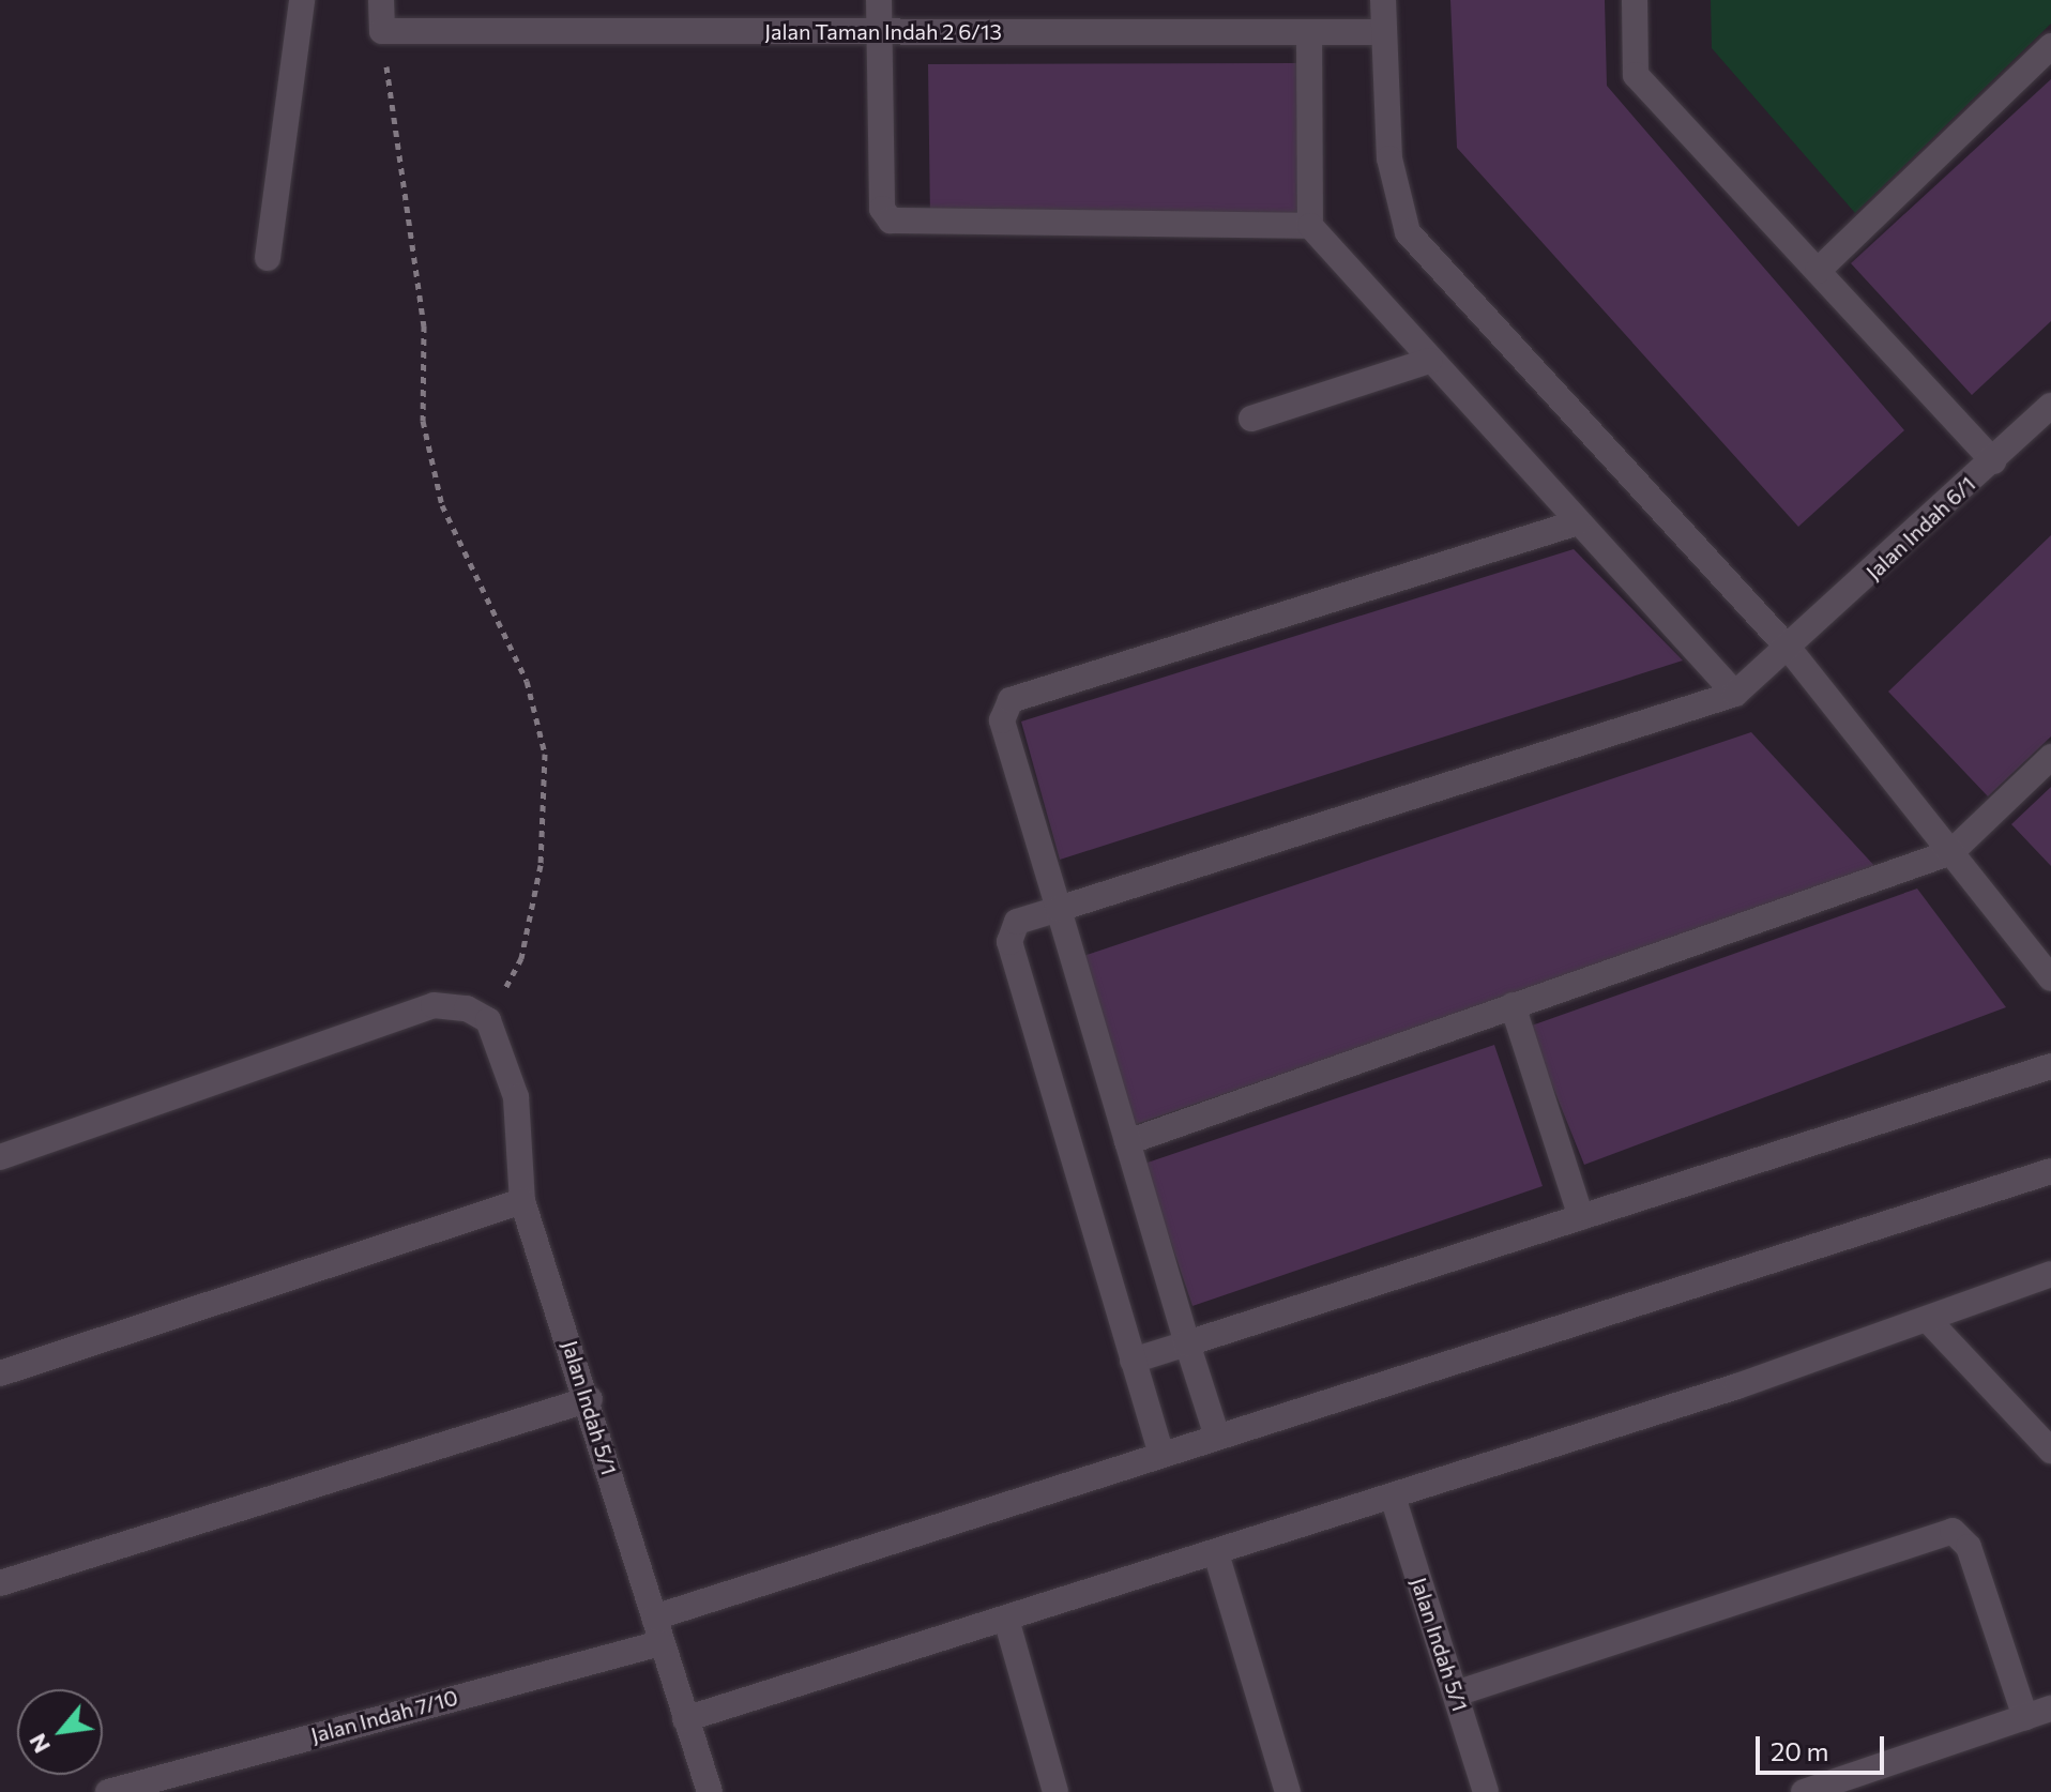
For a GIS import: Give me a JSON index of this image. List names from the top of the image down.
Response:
{
  "streets": {
    "street": [
      "Jalan Taman Indah 2 6/13",
      "Jalan Indah 6/1",
      "Jalan Indah 5/1",
      "Jalan Indah 7/10"
    ]
  },
  "crossings": [
    ["Jalan Indah 5/1", "Jalan Indah 7/10"]
  ],
  "scale_bar": "20 m",
  "north": "bottom left"
}
